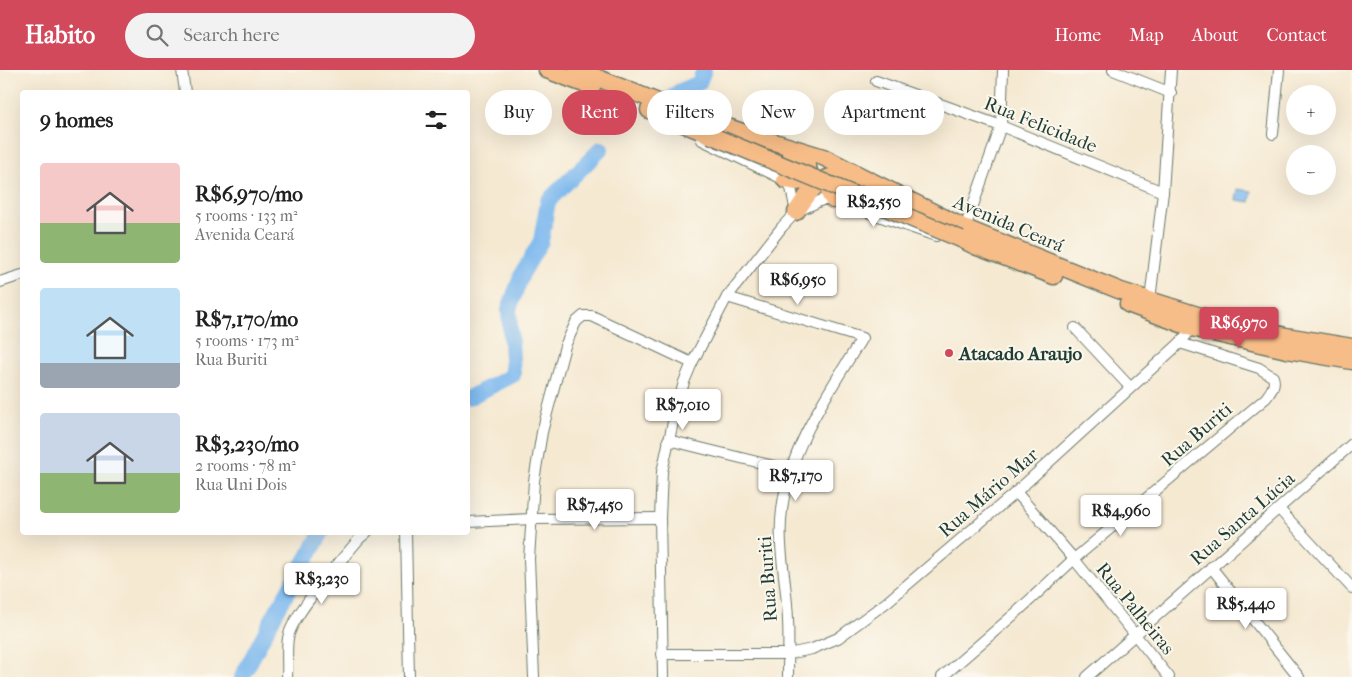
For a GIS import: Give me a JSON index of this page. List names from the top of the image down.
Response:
{
  "streets": {
    "main road": ["Avenida Ceará"],
    "street": [
      "Rua Felicidade",
      "Rua Buriti",
      "Rua Mário Mar",
      "Rua Santa Lúcia",
      "Rua Palheiras"
    ]
  },
  "crossings": [
    ["Avenida Ceará", "Rua Mário Mar"],
    ["Rua Buriti", "Rua Mário Mar"],
    ["Rua Buriti", "Rua Palheiras"],
    ["Rua Mário Mar", "Rua Palheiras"],
    ["Rua Santa Lúcia", "Rua Palheiras"]
  ],
  "places": ["Atacado Araujo"],
  "page": {
    "header": "Habito",
    "search": "Search here",
    "nav": [
      "Home",
      "Map",
      "About",
      "Contact"
    ],
    "map_buttons": ["+", "−"],
    "chip": [
      "Buy",
      "Rent",
      "Filters",
      "New",
      "Apartment"
    ],
    "heading": "9 homes",
    "list": [
      {
        "name": "R$6,970/mo",
        "note": "5 rooms · 133 m² · Avenida Ceará"
      },
      {
        "name": "R$7,170/mo",
        "note": "5 rooms · 173 m² · Rua Buriti"
      },
      {
        "name": "R$3,230/mo",
        "note": "2 rooms · 78 m² · Rua Uni Dois"
      }
    ],
    "price": [
      "R$2,550",
      "R$6,950",
      "R$6,970",
      "R$7,010",
      "R$7,170",
      "R$7,450",
      "R$4,960",
      "R$3,230",
      "R$5,440"
    ]
  }
}
